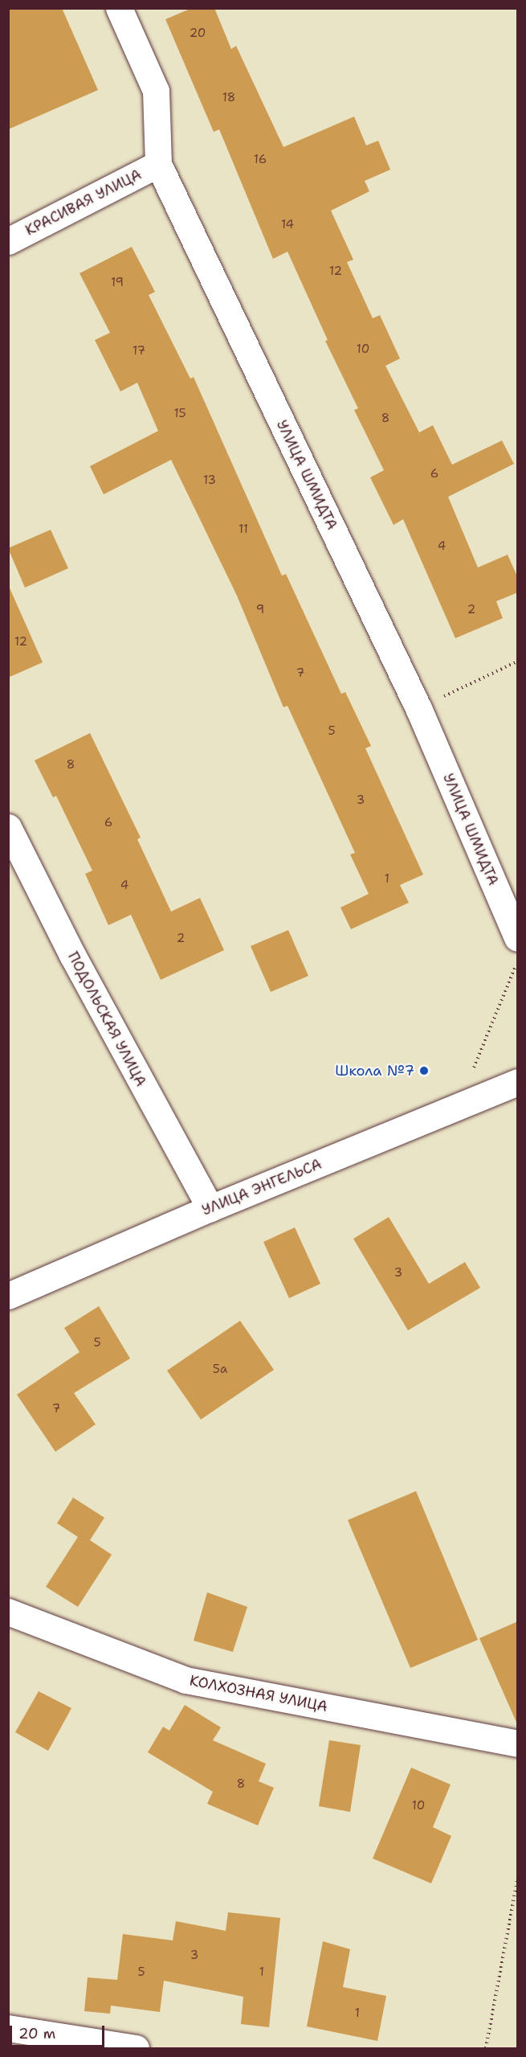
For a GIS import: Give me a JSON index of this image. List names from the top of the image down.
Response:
{
  "streets": {
    "street": [
      "КРАСИВАЯ УЛИЦА",
      "УЛИЦА ШМИДТА",
      "ПОДОЛЬСКАЯ УЛИЦА",
      "УЛИЦА ЭНГЕЛЬСА",
      "КОЛХОЗНАЯ УЛИЦА"
    ]
  },
  "crossings": [
    ["КРАСИВАЯ УЛИЦА", "УЛИЦА ШМИДТА"],
    ["ПОДОЛЬСКАЯ УЛИЦА", "УЛИЦА ЭНГЕЛЬСА"]
  ],
  "places": ["Школа №7"],
  "house_numbers": [
    "20",
    "18",
    "16",
    "14",
    "12",
    "19",
    "10",
    "17",
    "15",
    "8",
    "6",
    "13",
    "11",
    "4",
    "9",
    "2",
    "12",
    "7",
    "5",
    "8",
    "3",
    "6",
    "1",
    "4",
    "2",
    "3",
    "5",
    "5а",
    "7",
    "8",
    "10",
    "3",
    "5",
    "1",
    "1"
  ],
  "scale_bar": "20 m"
}
